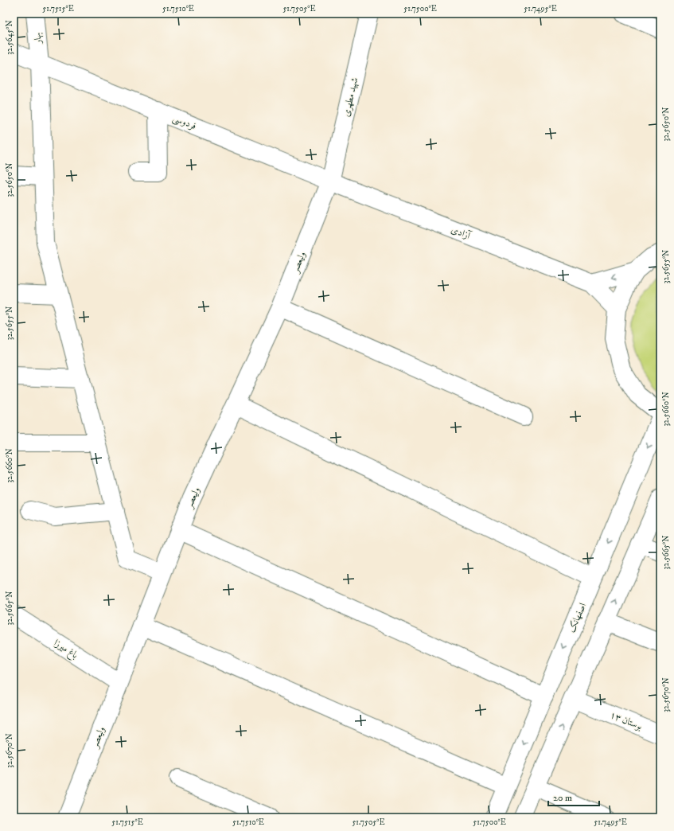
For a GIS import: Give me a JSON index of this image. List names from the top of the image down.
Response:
{
  "streets": {
    "street": [
      "بهار",
      "شهید مطهری",
      "فردوسی",
      "آزادی",
      "ولیعصر",
      "اصفهانک",
      "باغ میرزا",
      "بوستان ۱۳"
    ]
  },
  "crossings": [
    ["بهار", "فردوسی"],
    ["بهار", "ولیعصر"],
    ["شهید مطهری", "فردوسی"],
    ["شهید مطهری", "آزادی"],
    ["شهید مطهری", "ولیعصر"],
    ["فردوسی", "آزادی"],
    ["فردوسی", "ولیعصر"],
    ["آزادی", "ولیعصر"],
    ["ولیعصر", "باغ میرزا"]
  ],
  "scale_bar": "20 m",
  "coordinates": [
    "51.7515°E",
    "51.7510°E",
    "51.7505°E",
    "51.7500°E",
    "51.7495°E",
    "32.5645°N",
    "32.5650°N",
    "32.5655°N",
    "32.5660°N",
    "32.5665°N",
    "32.5670°N"
  ]
}
